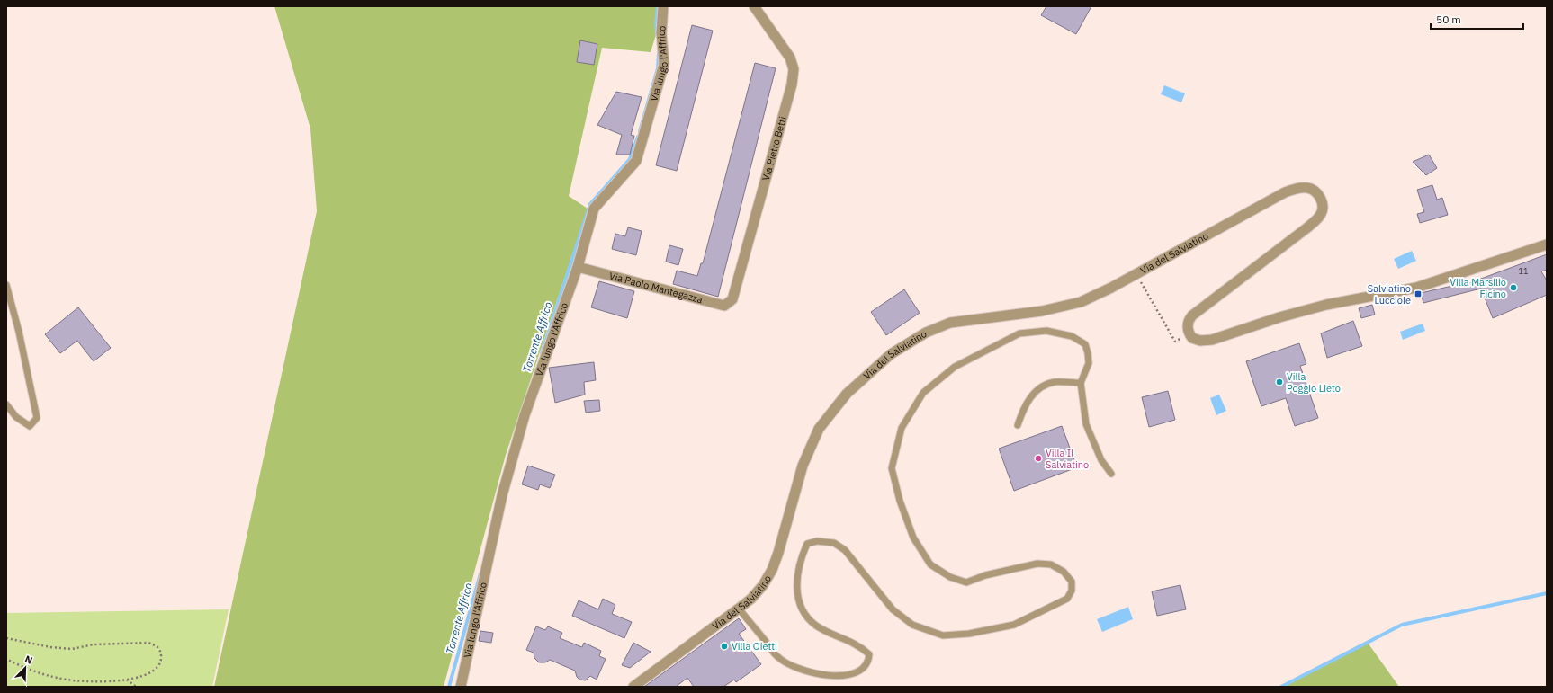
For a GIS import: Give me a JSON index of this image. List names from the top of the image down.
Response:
{
  "streets": {
    "street": [
      "Via lungo l'Affrico",
      "Via Pietro Betti",
      "Via del Salviatino",
      "Via Paolo Mantegazza"
    ]
  },
  "crossings": [
    ["Via lungo l'Affrico", "Via Paolo Mantegazza"],
    ["Via Pietro Betti", "Via Paolo Mantegazza"]
  ],
  "water": ["Torrente Affrico"],
  "places": {
    "other": [
      "Villa Marsilio Ficino",
      "Villa Poggio Lieto",
      "Villa Il Salviatino",
      "Villa Oietti"
    ],
    "transit": ["Salviatino Lucciole"]
  },
  "house_numbers": ["11"],
  "scale_bar": "50 m",
  "north": "top right"
}
